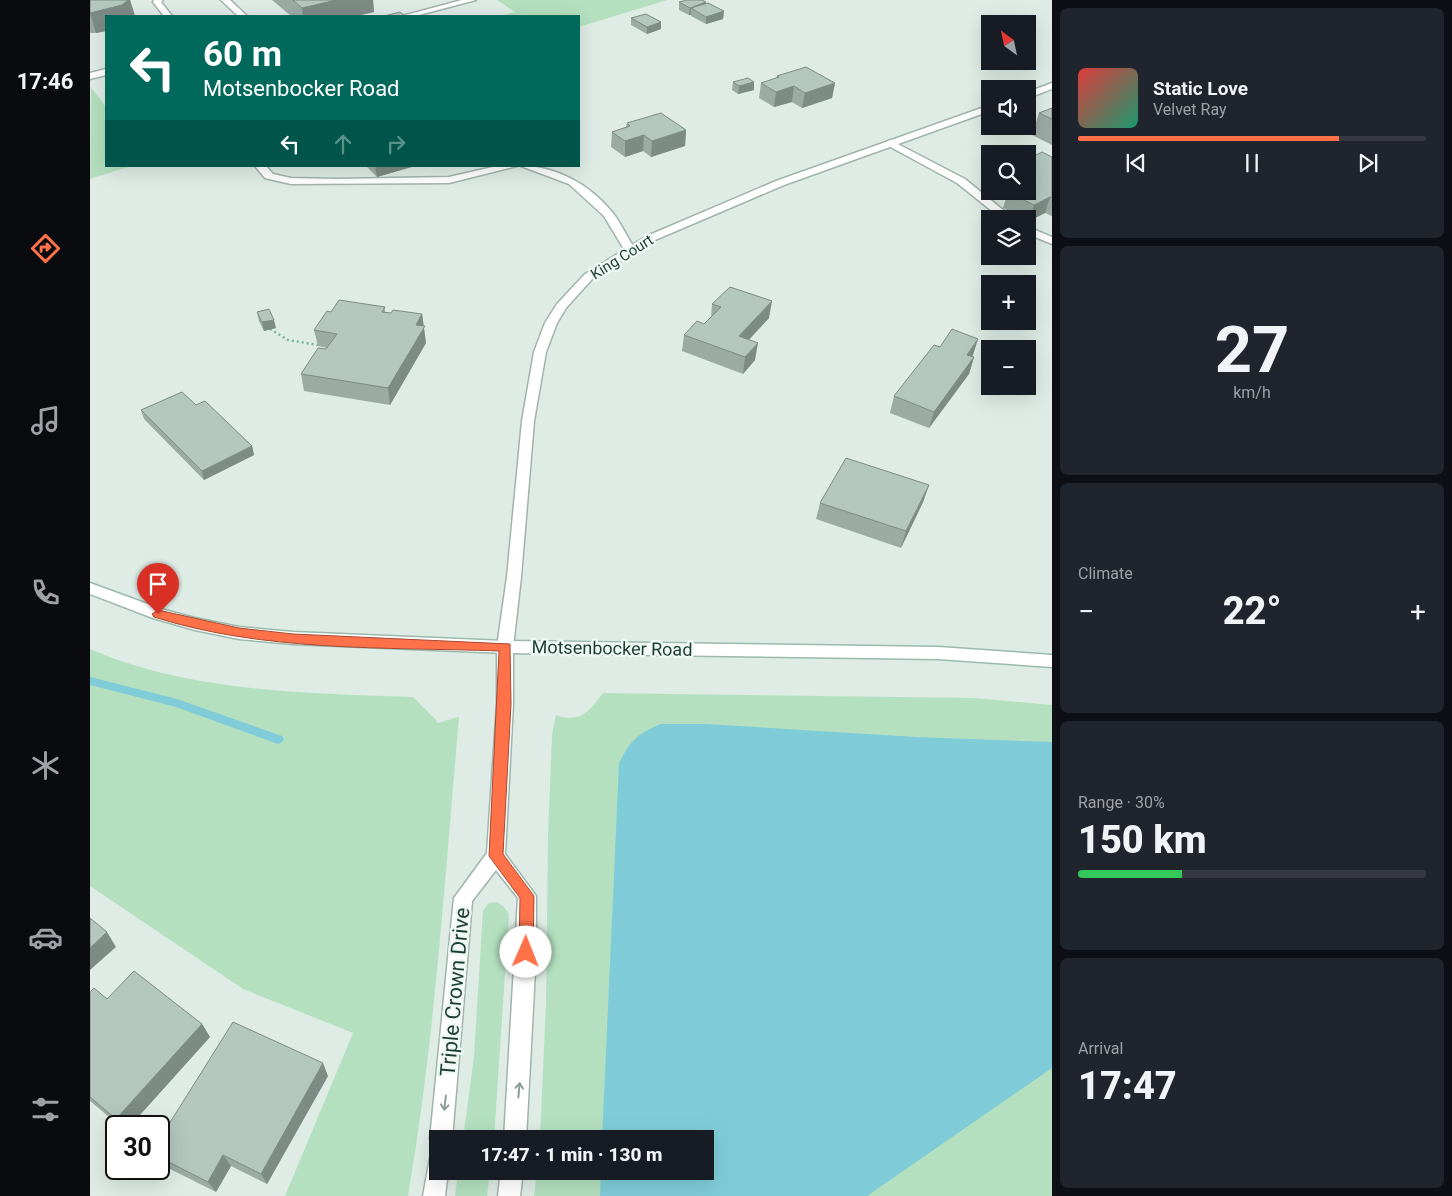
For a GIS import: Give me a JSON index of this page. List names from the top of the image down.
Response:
{
  "streets": {
    "street": ["King Court", "Motsenbocker Road", "Triple Crown Drive"]
  },
  "crossings": [
    ["King Court", "Motsenbocker Road"]
  ],
  "north": "top left",
  "page": {
    "tabs": "17:46",
    "map_buttons": ["+", "−"],
    "turn": ["60 m", "Motsenbocker Road"],
    "song": ["Static Love", "Velvet Ray"],
    "tile": [
      ["27", "km/h"],
      "Climate",
      ["Range · 30%", "150 km"],
      ["Arrival", "17:47"]
    ],
    "heat": ["−", "22°", "+"],
    "limit": "30",
    "trip": "17:47 · 1 min · 130 m"
  }
}
